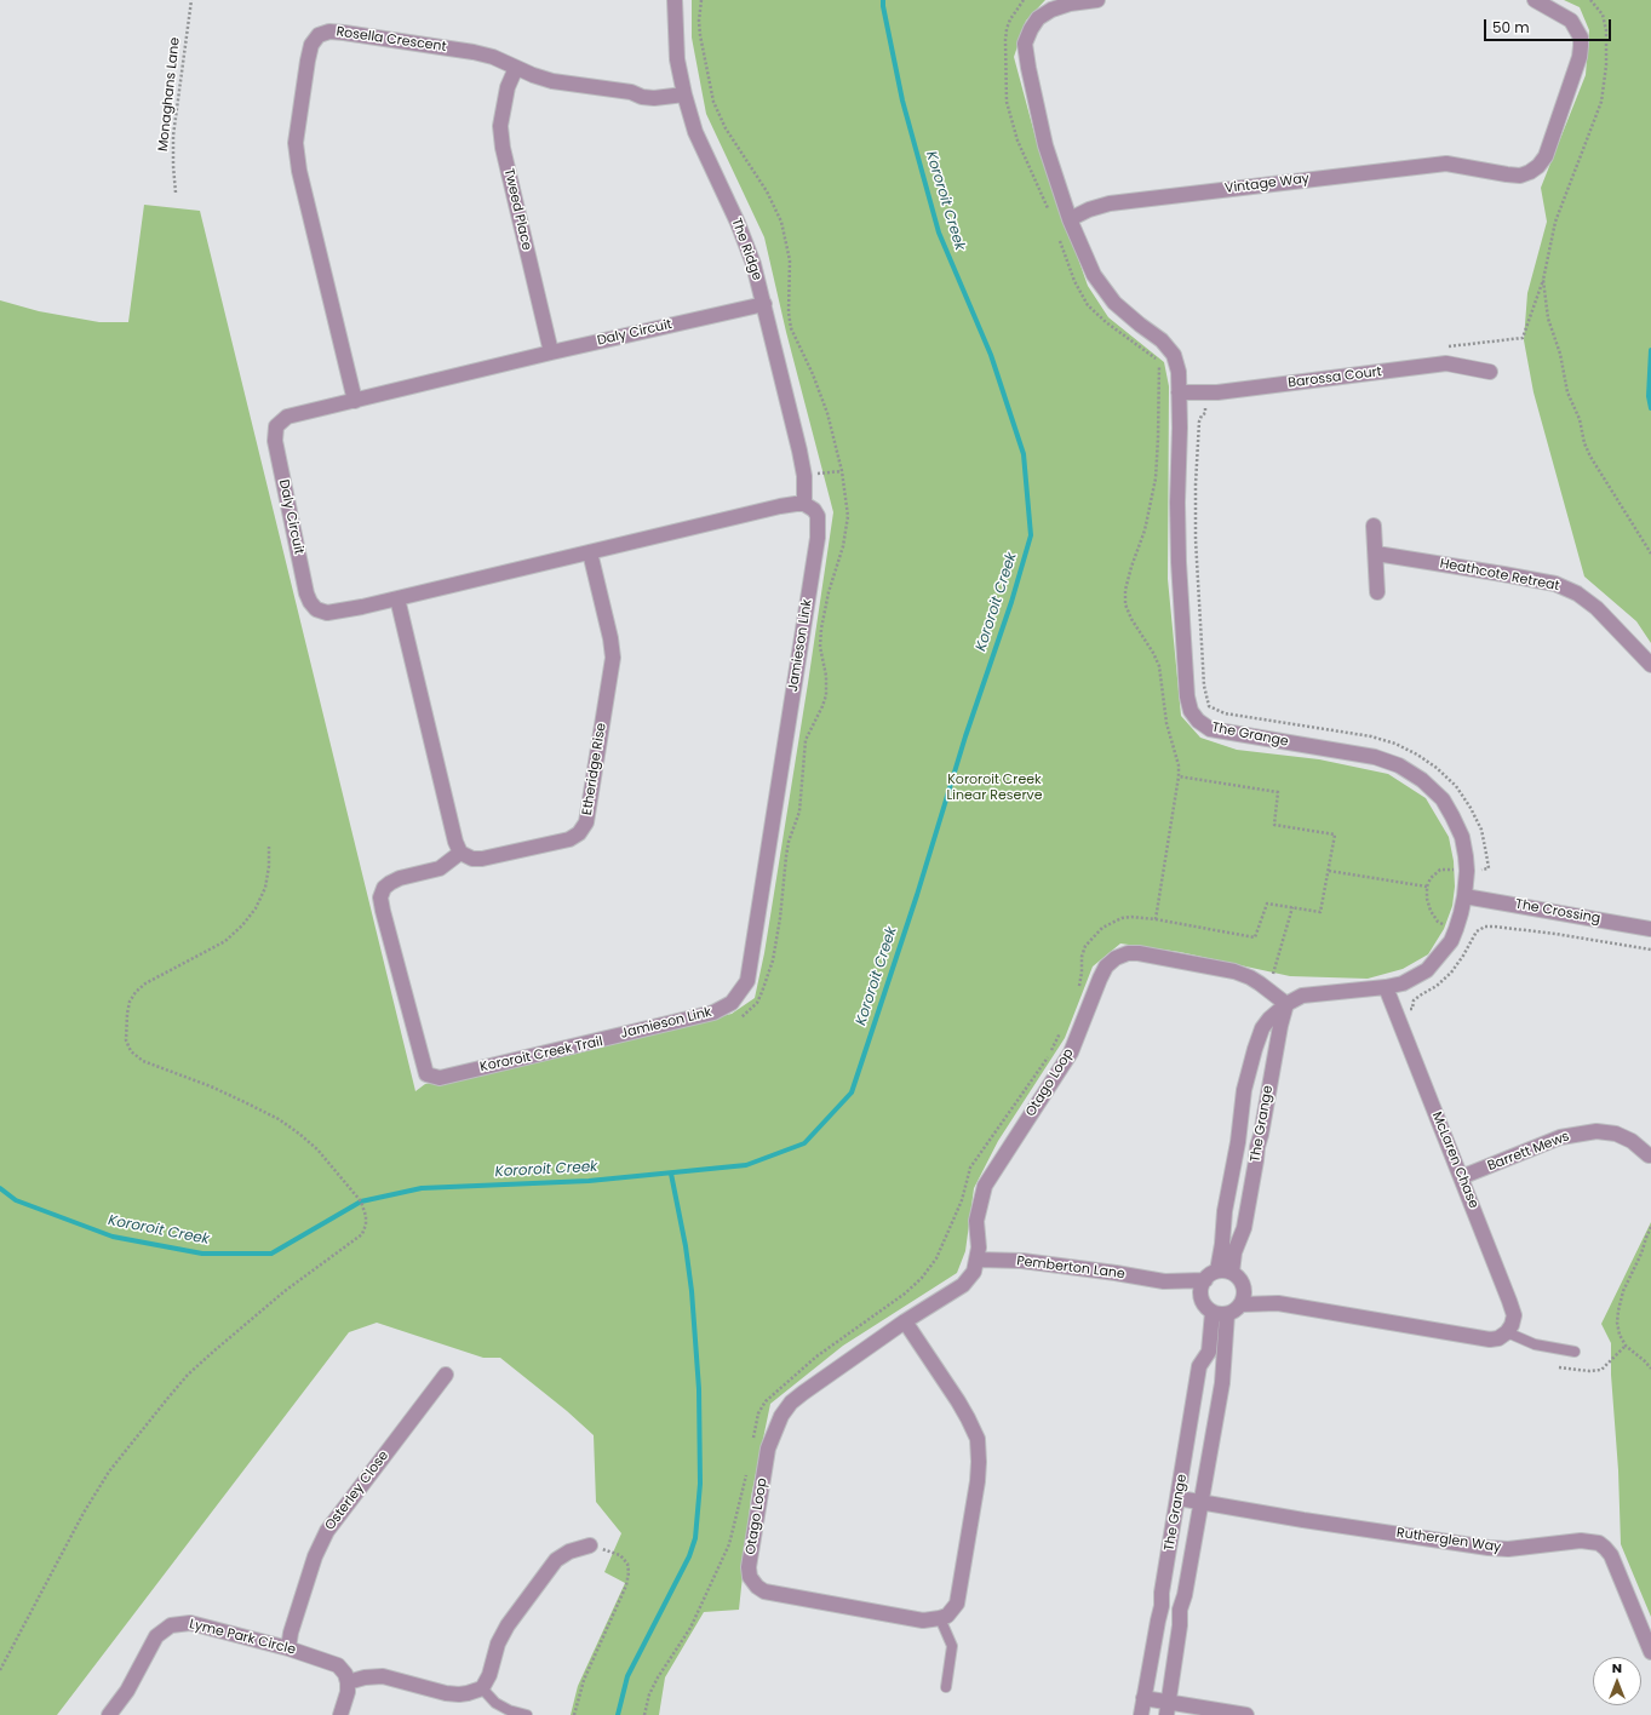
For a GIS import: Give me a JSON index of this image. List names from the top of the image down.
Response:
{
  "streets": {
    "street": [
      "Rosella Crescent",
      "Vintage Way",
      "Tweed Place",
      "The Ridge",
      "Daly Circuit",
      "Barossa Court",
      "Heathcote Retreat",
      "Jamieson Link",
      "The Grange",
      "Etheridge Rise",
      "The Crossing",
      "Otago Loop",
      "Barrett Mews",
      "McLaren Chase",
      "Pemberton Lane",
      "Osterley Close",
      "Rutherglen Way",
      "Lyme Park Circle"
    ],
    "path": ["Monaghans Lane"]
  },
  "crossings": [
    ["Rosella Crescent", "Tweed Place"],
    ["Rosella Crescent", "The Ridge"],
    ["Rosella Crescent", "Daly Circuit"],
    ["Vintage Way", "The Grange"],
    ["Tweed Place", "Daly Circuit"],
    ["The Ridge", "Daly Circuit"],
    ["The Ridge", "Jamieson Link"],
    ["Daly Circuit", "Jamieson Link"],
    ["Daly Circuit", "Etheridge Rise"],
    ["Barossa Court", "The Grange"],
    ["Jamieson Link", "Etheridge Rise"],
    ["The Grange", "The Crossing"],
    ["The Grange", "Otago Loop"],
    ["The Grange", "McLaren Chase"],
    ["The Grange", "Pemberton Lane"],
    ["The Grange", "Rutherglen Way"],
    ["Otago Loop", "Pemberton Lane"],
    ["Barrett Mews", "McLaren Chase"],
    ["Osterley Close", "Lyme Park Circle"]
  ],
  "water": ["Kororoit Creek"],
  "parks": ["Kororoit Creek Linear Reserve"],
  "scale_bar": "50 m",
  "north": "top"
}
